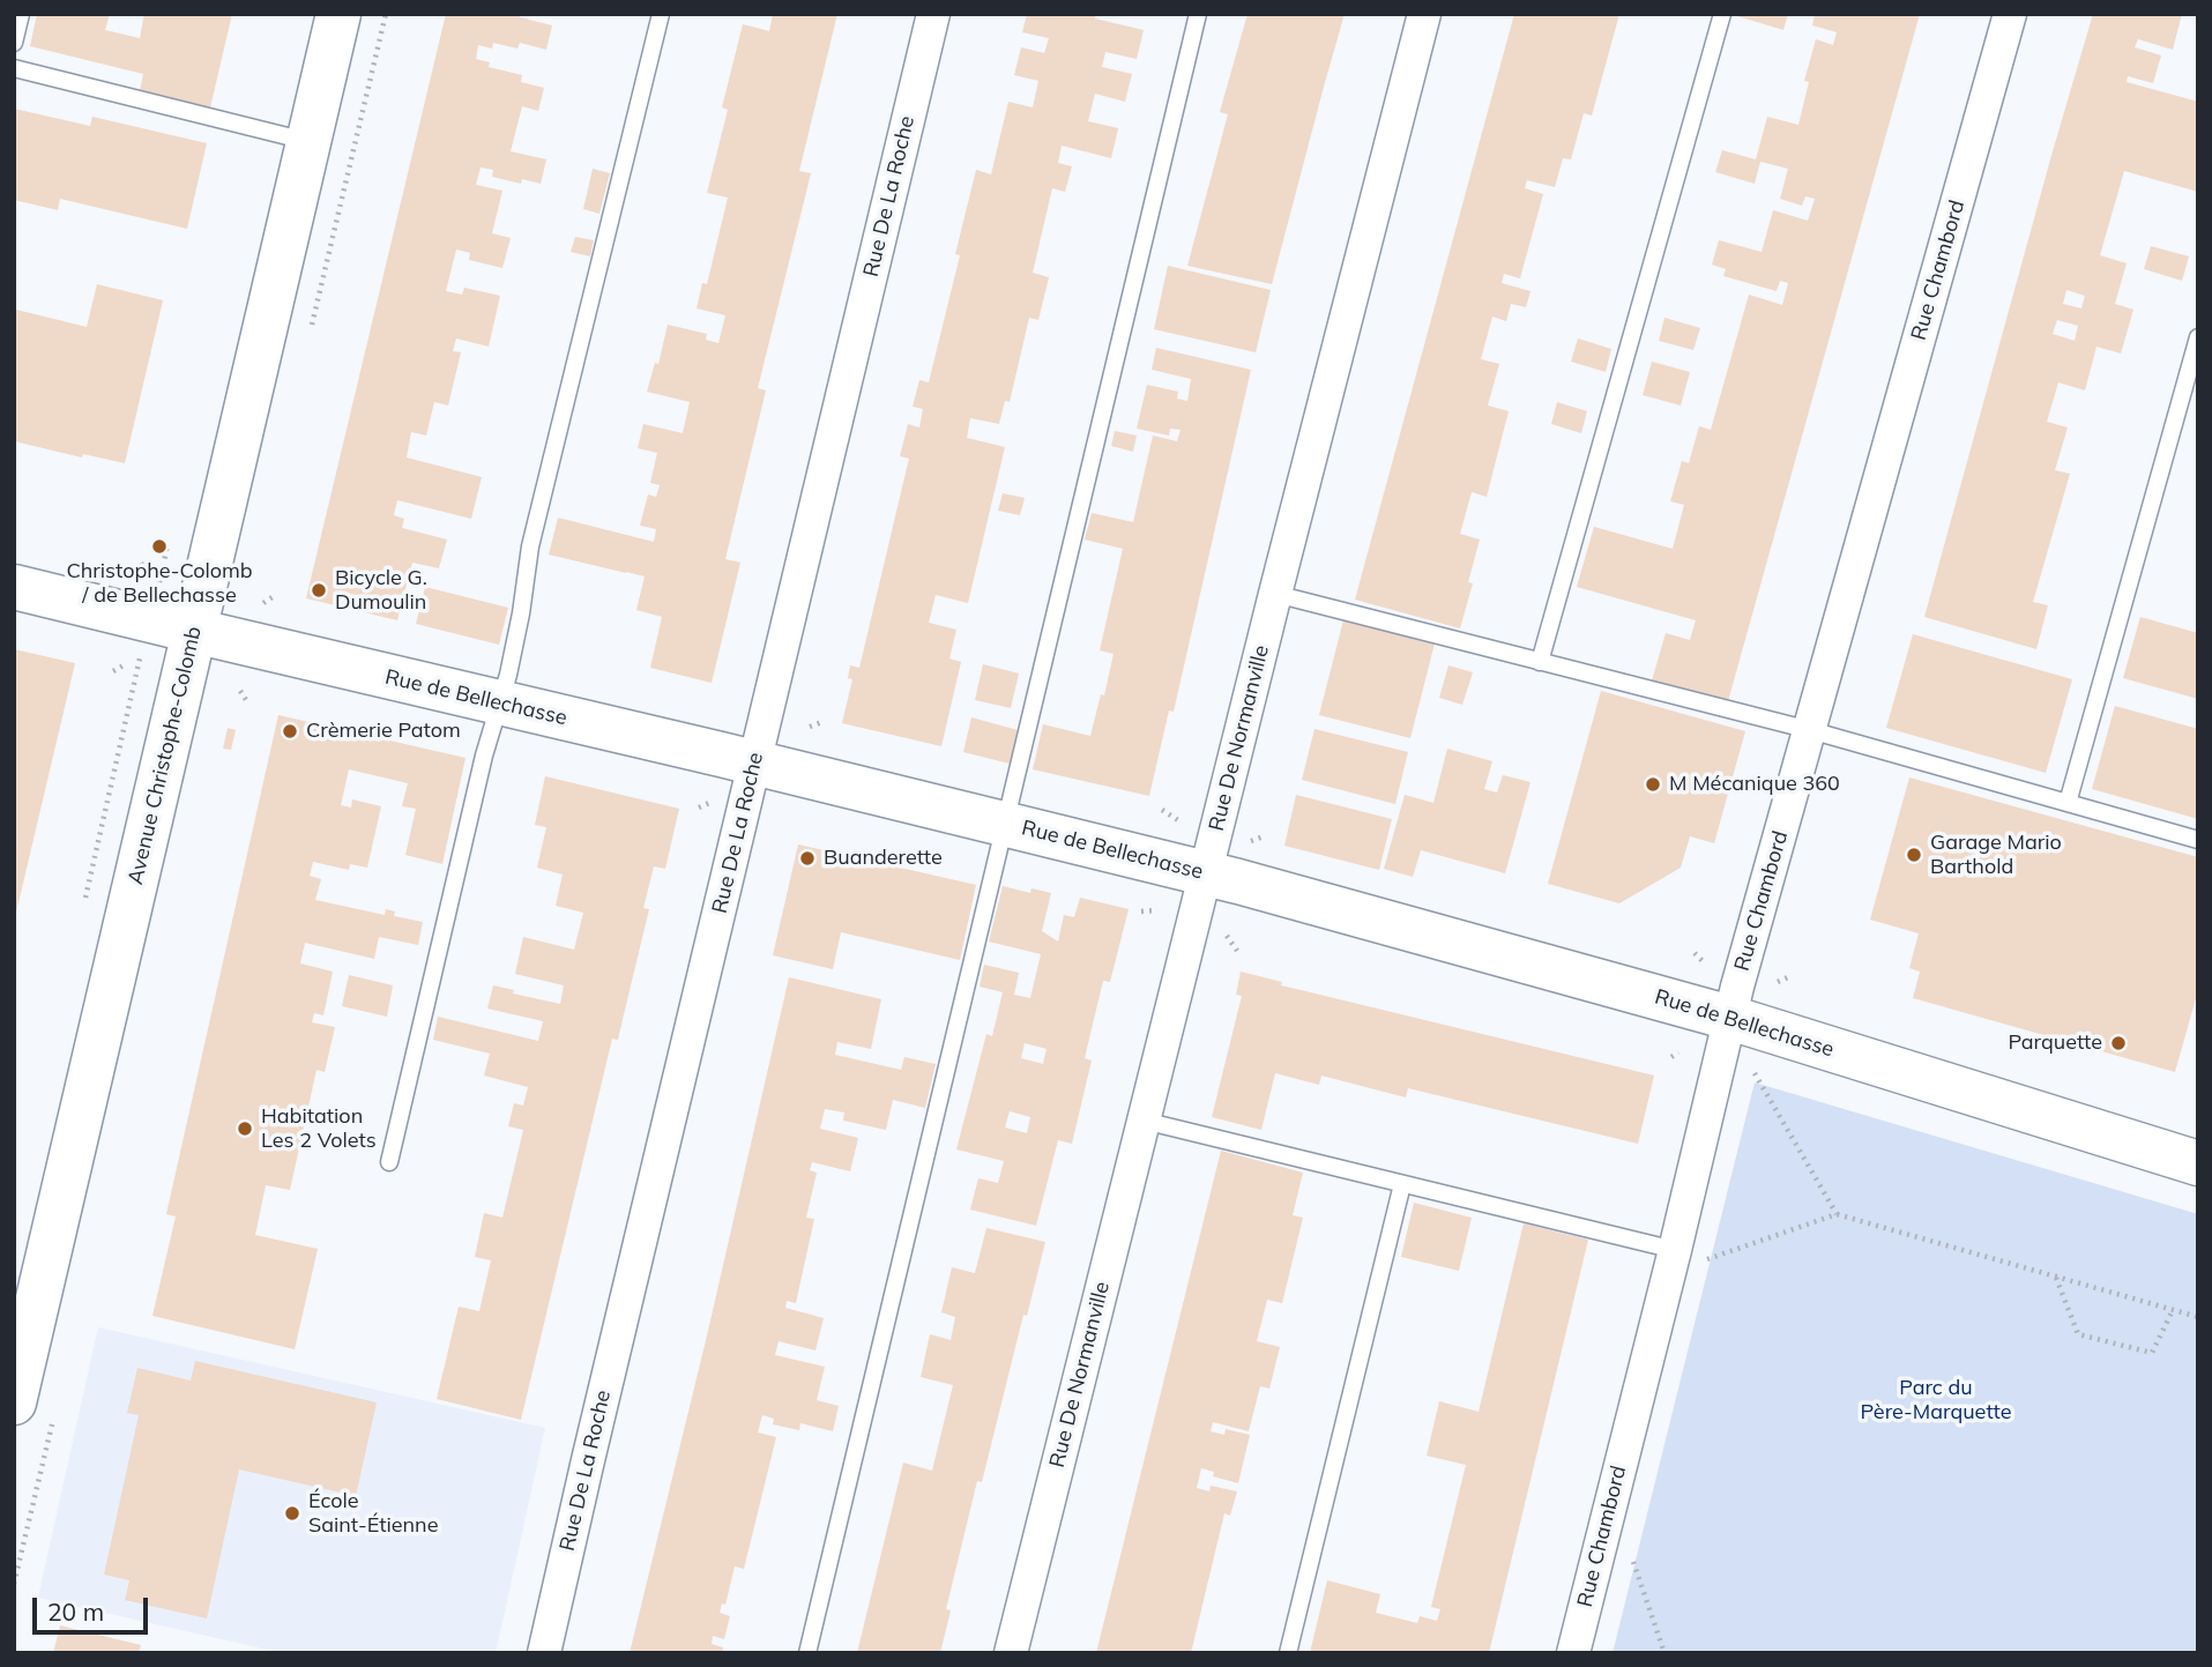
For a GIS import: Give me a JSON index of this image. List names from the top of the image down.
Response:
{
  "streets": {
    "street": [
      "Rue De La Roche",
      "Rue Chambord",
      "Rue de Bellechasse",
      "Rue De Normanville",
      "Avenue Christophe-Colomb"
    ]
  },
  "crossings": [
    ["Rue De La Roche", "Rue de Bellechasse"],
    ["Rue Chambord", "Rue de Bellechasse"],
    ["Rue de Bellechasse", "Rue De Normanville"],
    ["Rue de Bellechasse", "Avenue Christophe-Colomb"]
  ],
  "parks": ["Parc du Père-Marquette"],
  "places": [
    "Christophe-Colomb / de Bellechasse",
    "Bicycle G. Dumoulin",
    "Crèmerie Patom",
    "M Mécanique 360",
    "Garage Mario Barthold",
    "Buanderette",
    "Parquette",
    "Habitation Les 2 Volets",
    "École Saint-Étienne"
  ],
  "scale_bar": "20 m"
}
